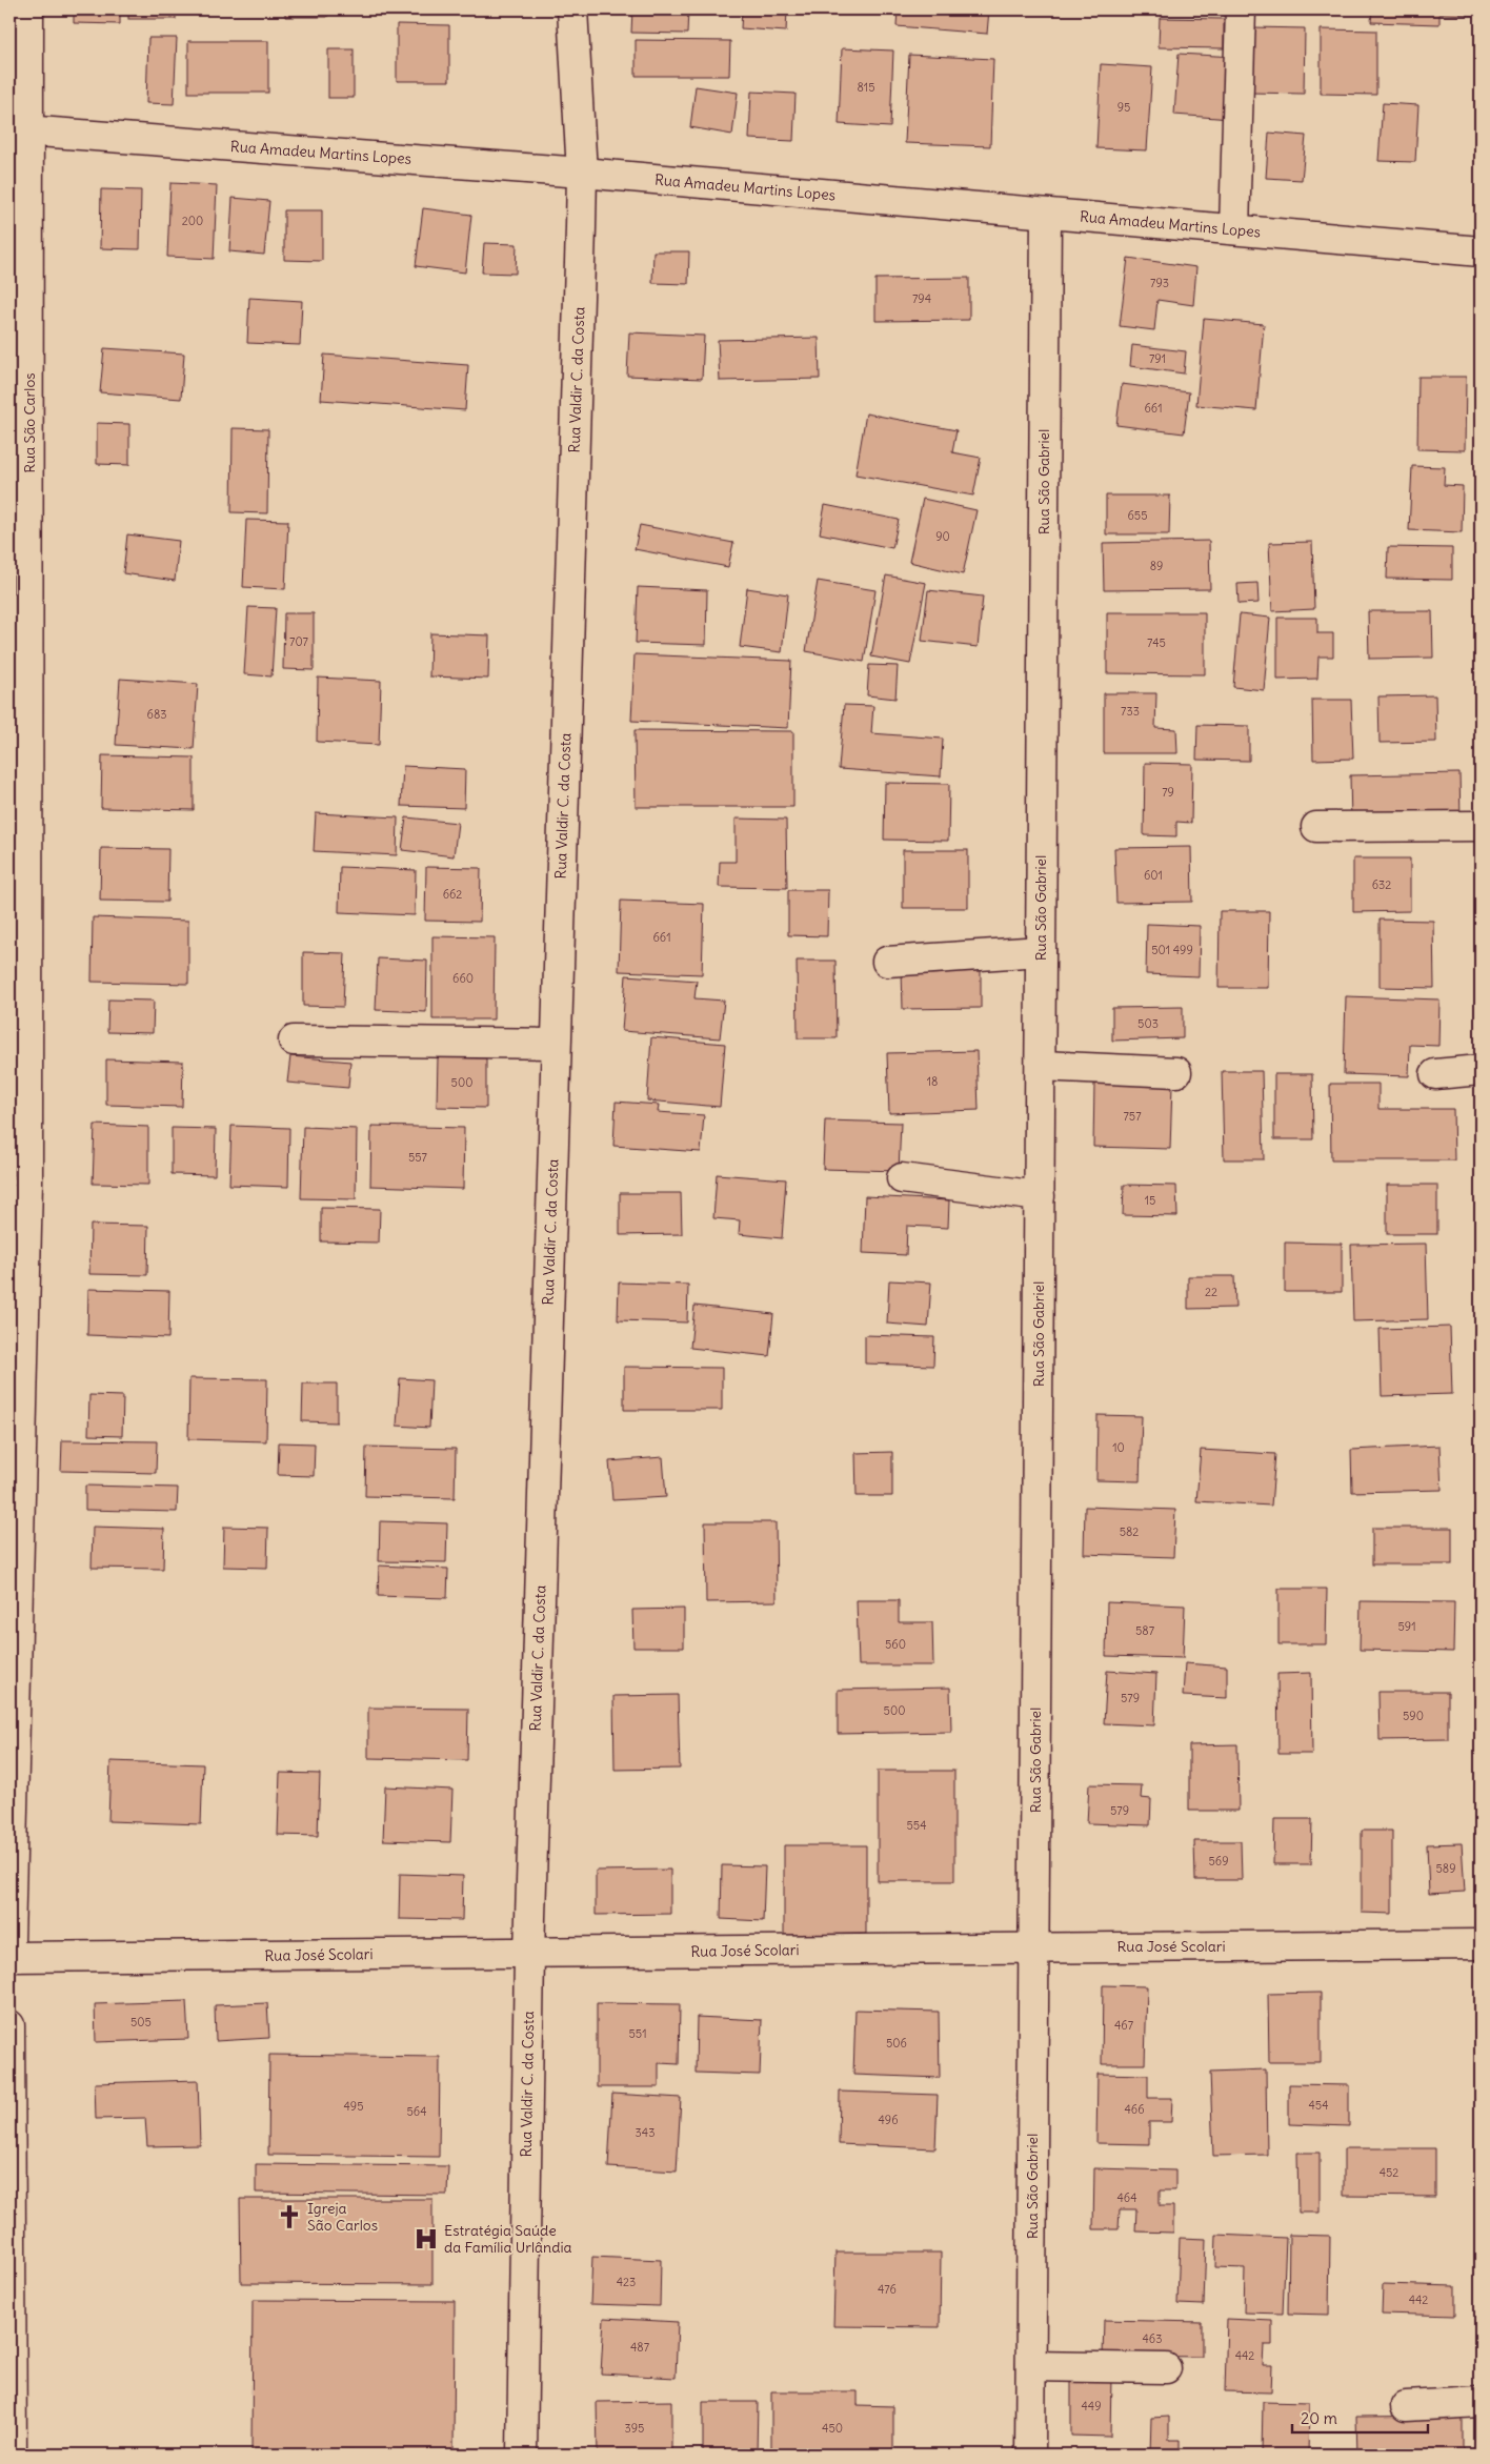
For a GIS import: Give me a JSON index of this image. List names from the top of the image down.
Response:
{
  "streets": {
    "street": [
      "Rua Amadeu Martins Lopes",
      "Rua Valdir C. da Costa",
      "Rua São Carlos",
      "Rua São Gabriel",
      "Rua José Scolari"
    ]
  },
  "crossings": [
    ["Rua Amadeu Martins Lopes", "Rua Valdir C. da Costa"],
    ["Rua Amadeu Martins Lopes", "Rua São Carlos"],
    ["Rua Amadeu Martins Lopes", "Rua São Gabriel"],
    ["Rua Valdir C. da Costa", "Rua José Scolari"],
    ["Rua São Gabriel", "Rua José Scolari"]
  ],
  "places": {
    "church": ["Igreja São Carlos"],
    "hospital": ["Estratégia Saúde da Família Urlândia"]
  },
  "house_numbers": [
    "815",
    "95",
    "200",
    "793",
    "794",
    "791",
    "661",
    "655",
    "90",
    "89",
    "707",
    "745",
    "733",
    "683",
    "79",
    "601",
    "632",
    "662",
    "661",
    "501 499",
    "660",
    "503",
    "18",
    "500",
    "757",
    "557",
    "15",
    "22",
    "10",
    "582",
    "591",
    "587",
    "560",
    "579",
    "500",
    "590",
    "579",
    "554",
    "569",
    "589",
    "505",
    "467",
    "551",
    "506",
    "454",
    "495",
    "466",
    "564",
    "496",
    "343",
    "452",
    "464",
    "423",
    "476",
    "442",
    "463",
    "487",
    "442",
    "449",
    "395",
    "450"
  ],
  "scale_bar": "20 m"
}
